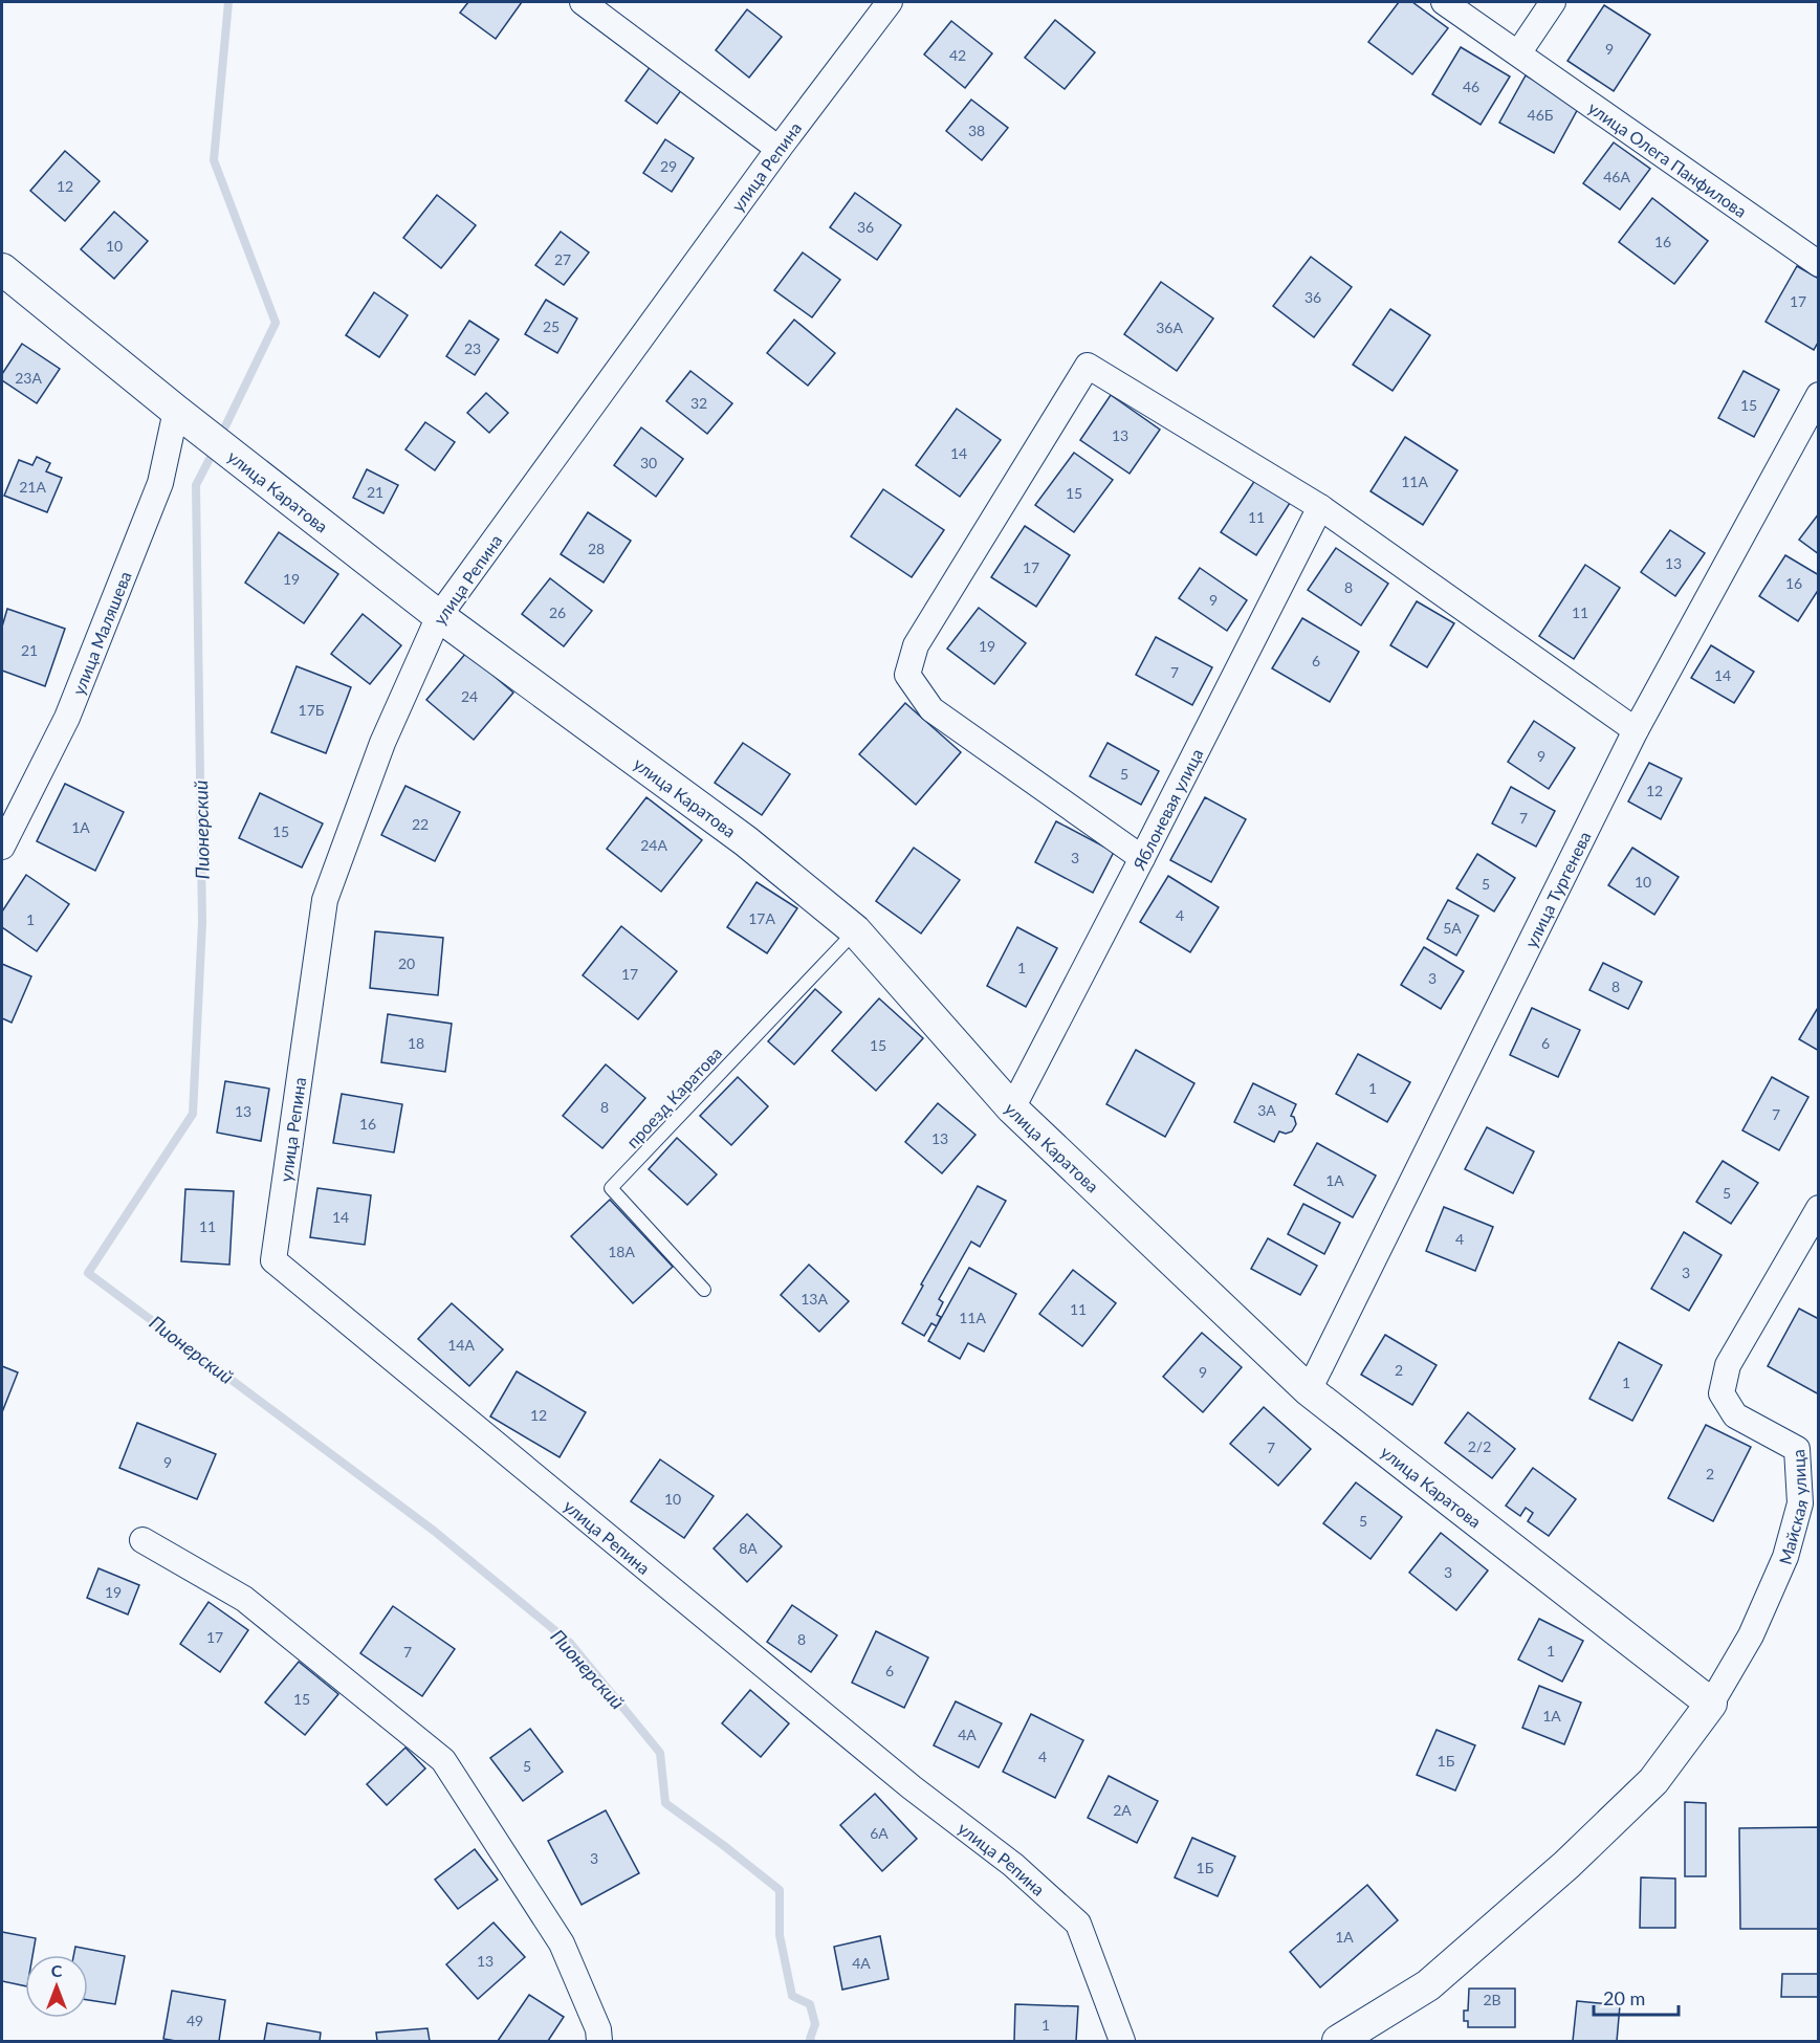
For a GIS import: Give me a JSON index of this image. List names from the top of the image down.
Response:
{
  "streets": {
    "street": [
      "улица Олега Панфилова",
      "улица Репина",
      "улица Каратова",
      "улица Маляшева",
      "Яблоневая улица",
      "улица Тургенева",
      "Майская улица"
    ],
    "lane": ["проезд Каратова"]
  },
  "crossings": [
    ["улица Репина", "улица Каратова"],
    ["улица Каратова", "улица Маляшева"],
    ["улица Каратова", "Яблоневая улица"],
    ["улица Каратова", "улица Тургенева"],
    ["улица Каратова", "проезд Каратова"],
    ["улица Каратова", "Майская улица"]
  ],
  "water": ["Пионерский"],
  "house_numbers": [
    "9",
    "42",
    "46",
    "46Б",
    "38",
    "29",
    "46А",
    "12",
    "36",
    "16",
    "10",
    "27",
    "36",
    "17",
    "25",
    "36А",
    "23",
    "23А",
    "32",
    "15",
    "13",
    "14",
    "30",
    "11А",
    "21А",
    "21",
    "15",
    "11",
    "28",
    "13",
    "17",
    "19",
    "16",
    "8",
    "9",
    "26",
    "11",
    "19",
    "21",
    "6",
    "7",
    "14",
    "24",
    "17Б",
    "9",
    "5",
    "12",
    "7",
    "22",
    "1А",
    "15",
    "24А",
    "3",
    "10",
    "5",
    "4",
    "17А",
    "1",
    "5А",
    "20",
    "1",
    "17",
    "3",
    "8",
    "18",
    "6",
    "15",
    "1",
    "8",
    "3А",
    "13",
    "7",
    "16",
    "13",
    "1А",
    "5",
    "14",
    "11",
    "4",
    "18А",
    "3",
    "13А",
    "11",
    "11А",
    "14А",
    "2",
    "9",
    "1",
    "12",
    "2/2",
    "7",
    "9",
    "2",
    "10",
    "5",
    "8А",
    "3",
    "19",
    "17",
    "8",
    "1",
    "7",
    "6",
    "15",
    "1А",
    "4А",
    "4",
    "1Б",
    "5",
    "2А",
    "6А",
    "3",
    "1Б",
    "1А",
    "13",
    "4А",
    "2В",
    "49",
    "1"
  ],
  "scale_bar": "20 m",
  "north": "top"
}
